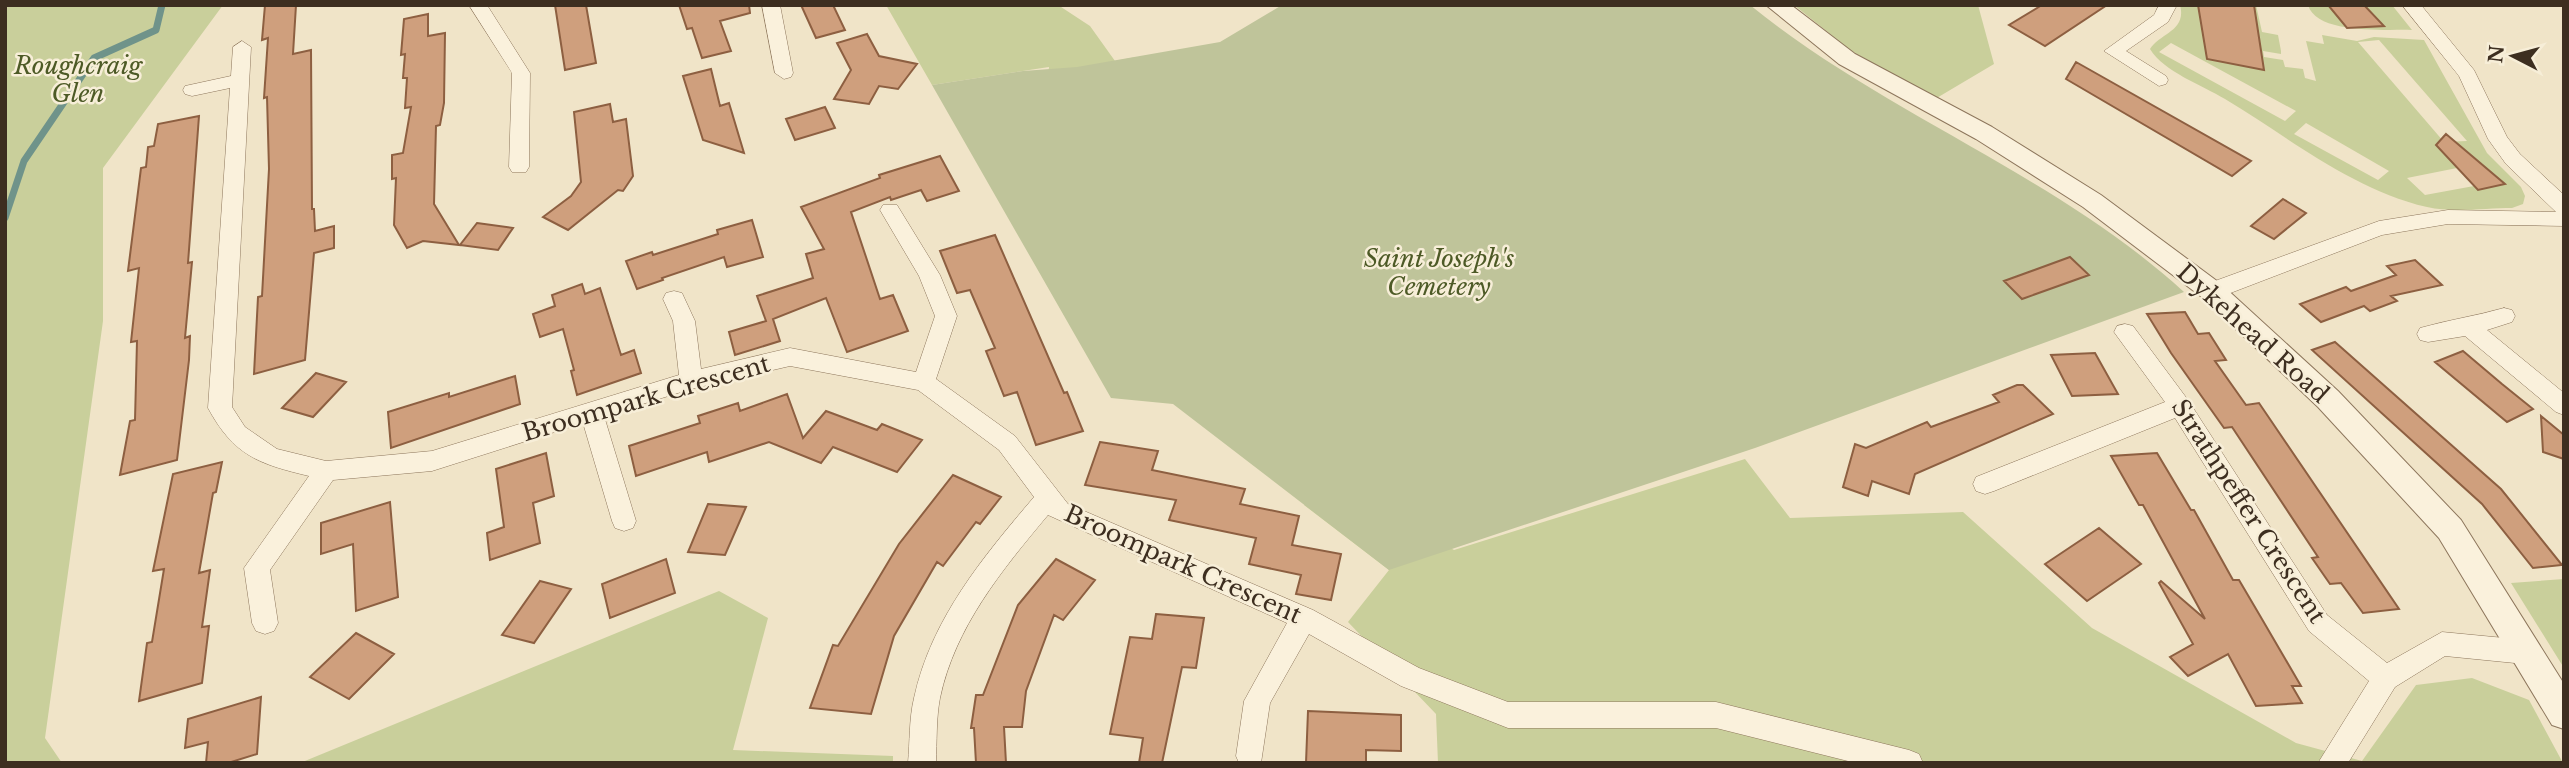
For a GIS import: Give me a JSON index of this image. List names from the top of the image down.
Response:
{
  "streets": {
    "street": ["Dykehead Road", "Broompark Crescent", "Strathpeffer Crescent"]
  },
  "parks": ["Roughcraig Glen", "Saint Joseph's Cemetery"],
  "north": "left"
}
